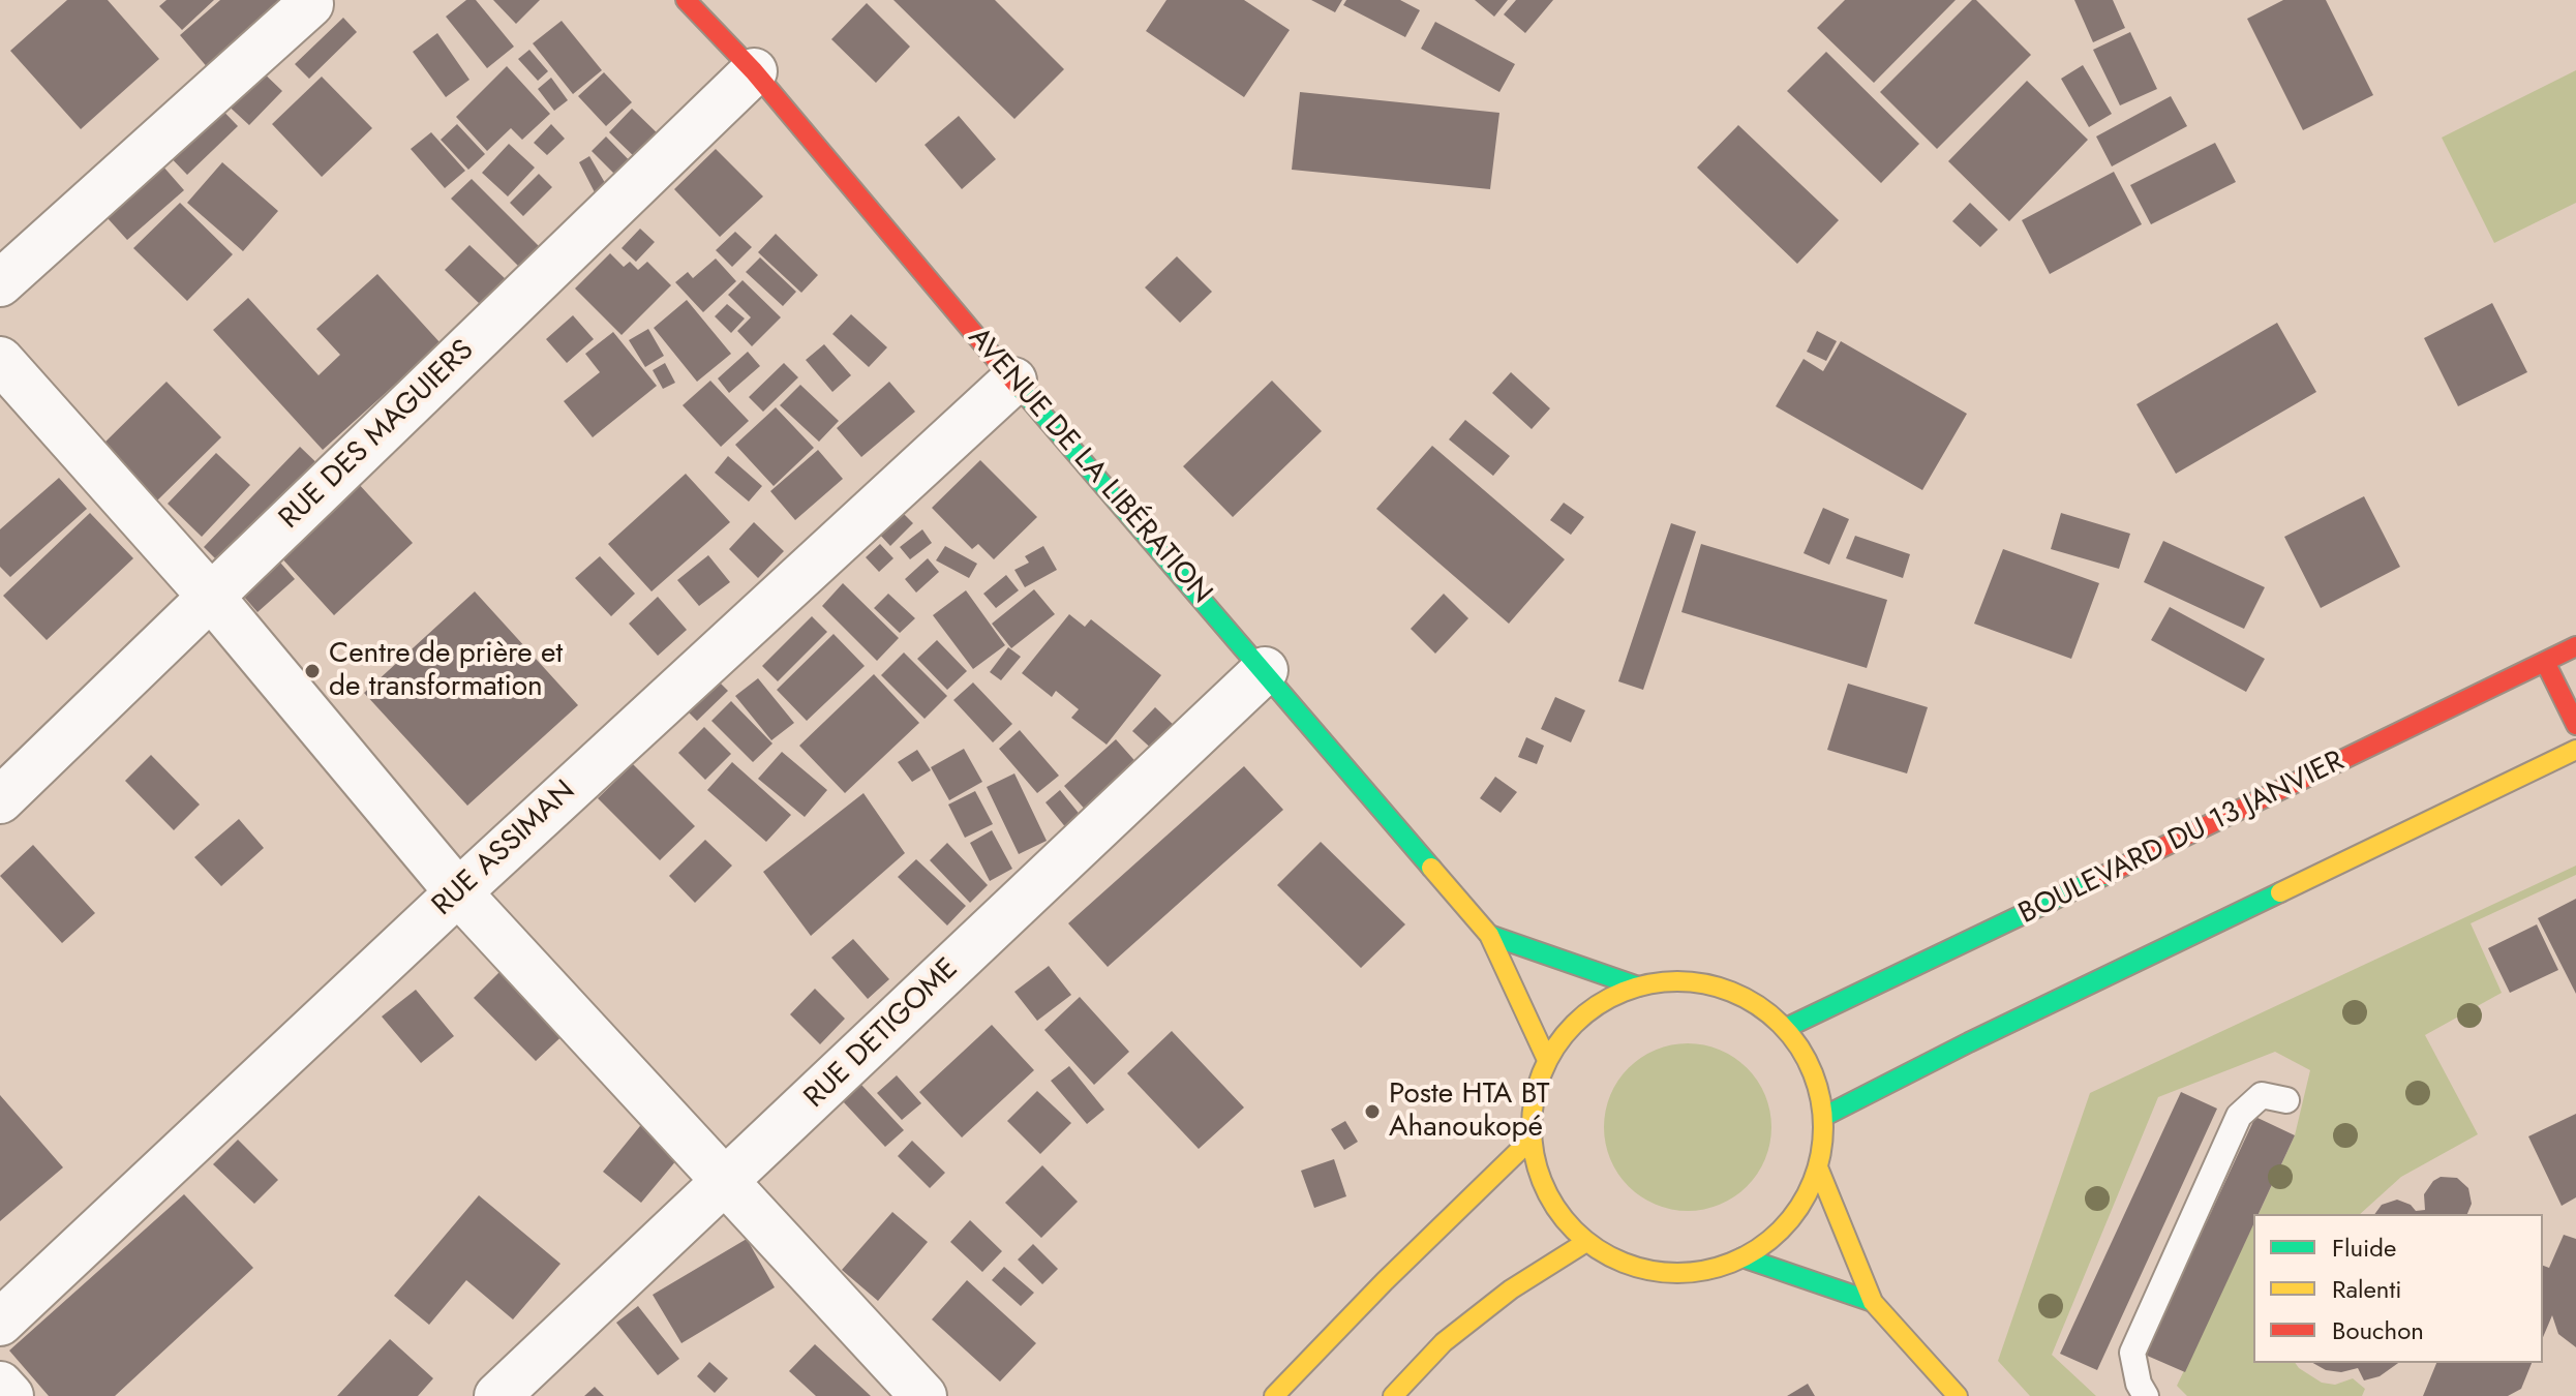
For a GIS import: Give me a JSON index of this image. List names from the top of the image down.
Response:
{
  "streets": {
    "main road": ["AVENUE DE LA LIBÉRATION", "BOULEVARD DU 13 JANVIER"],
    "street": ["RUE DES MAGUIERS", "RUE ASSIMAN", "RUE DETIGOME"]
  },
  "crossings": [
    ["RUE DES MAGUIERS", "AVENUE DE LA LIBÉRATION"],
    ["AVENUE DE LA LIBÉRATION", "BOULEVARD DU 13 JANVIER"],
    ["AVENUE DE LA LIBÉRATION", "RUE ASSIMAN"],
    ["AVENUE DE LA LIBÉRATION", "RUE DETIGOME"]
  ],
  "places": ["Centre de prière et de transformation", "Poste HTA BT Ahanoukopé"],
  "legend": ["Fluide", "Ralenti", "Bouchon"]
}
